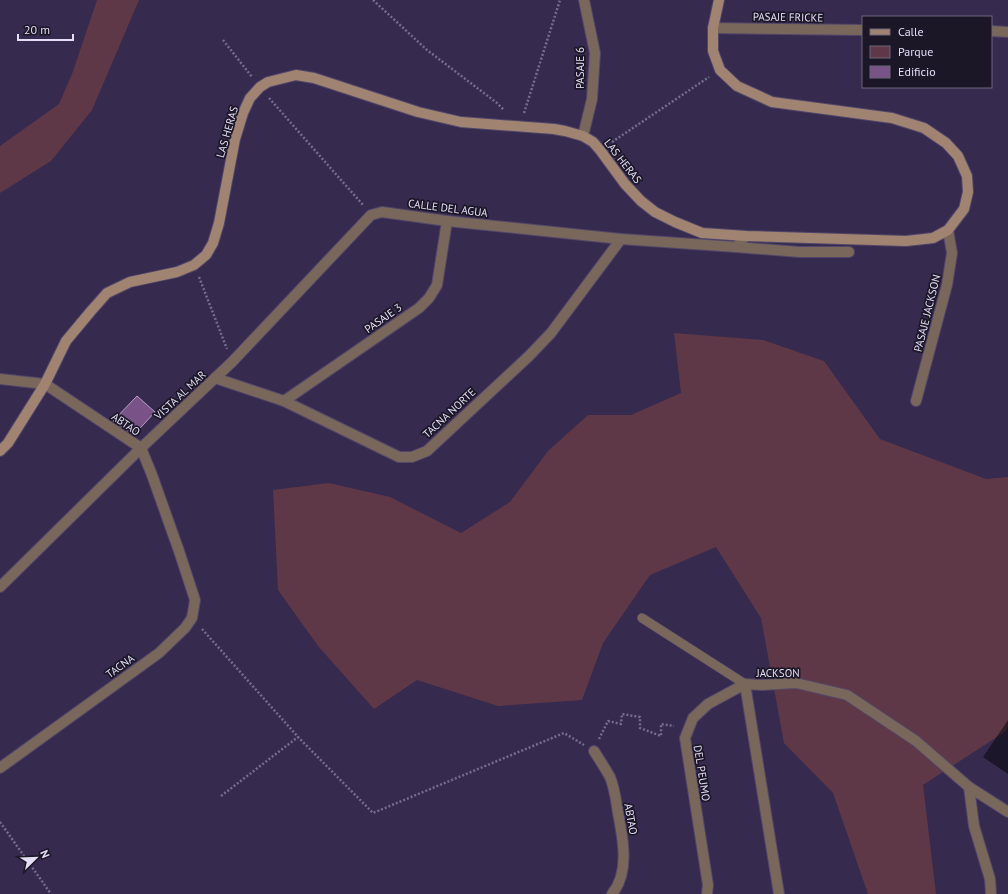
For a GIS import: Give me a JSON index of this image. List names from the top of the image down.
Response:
{
  "streets": {
    "street": [
      "PASAJE FRICKE",
      "PASAJE 6",
      "LAS HERAS",
      "CALLE DEL AGUA",
      "PASAJE JACKSON",
      "PASAJE 3",
      "VISTA AL MAR",
      "TACNA NORTE",
      "ABTAO",
      "TACNA",
      "JACKSON",
      "DEL PEUMO"
    ]
  },
  "crossings": [
    ["PASAJE FRICKE", "LAS HERAS"],
    ["PASAJE 6", "LAS HERAS"],
    ["LAS HERAS", "PASAJE JACKSON"],
    ["LAS HERAS", "ABTAO"],
    ["CALLE DEL AGUA", "PASAJE 3"],
    ["CALLE DEL AGUA", "VISTA AL MAR"],
    ["CALLE DEL AGUA", "TACNA NORTE"],
    ["PASAJE 3", "TACNA NORTE"],
    ["VISTA AL MAR", "TACNA NORTE"],
    ["VISTA AL MAR", "ABTAO"],
    ["ABTAO", "TACNA"],
    ["JACKSON", "DEL PEUMO"]
  ],
  "legend": ["Calle", "Parque", "Edificio"],
  "scale_bar": "20 m",
  "north": "top right"
}
